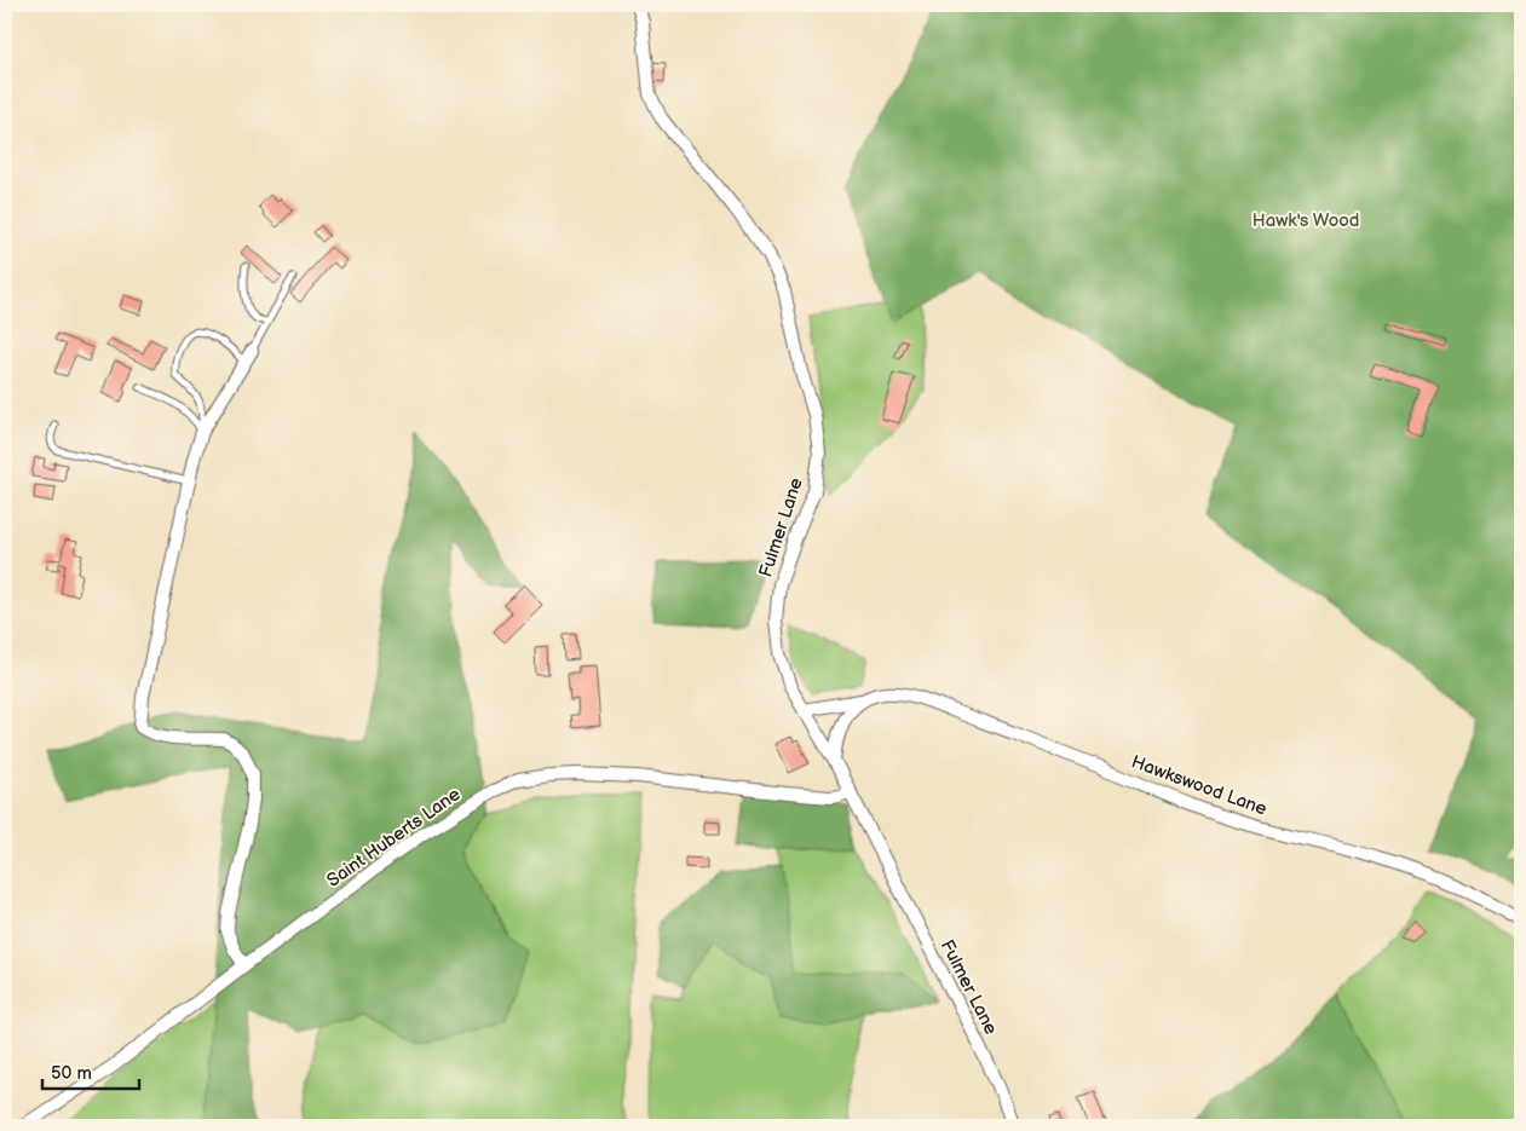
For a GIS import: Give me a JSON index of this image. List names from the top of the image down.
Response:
{
  "streets": {
    "street": ["Fulmer Lane", "Hawkswood Lane", "Saint Huberts Lane"]
  },
  "crossings": [
    ["Fulmer Lane", "Hawkswood Lane"],
    ["Fulmer Lane", "Saint Huberts Lane"]
  ],
  "parks": ["Hawk's Wood"],
  "scale_bar": "50 m"
}
